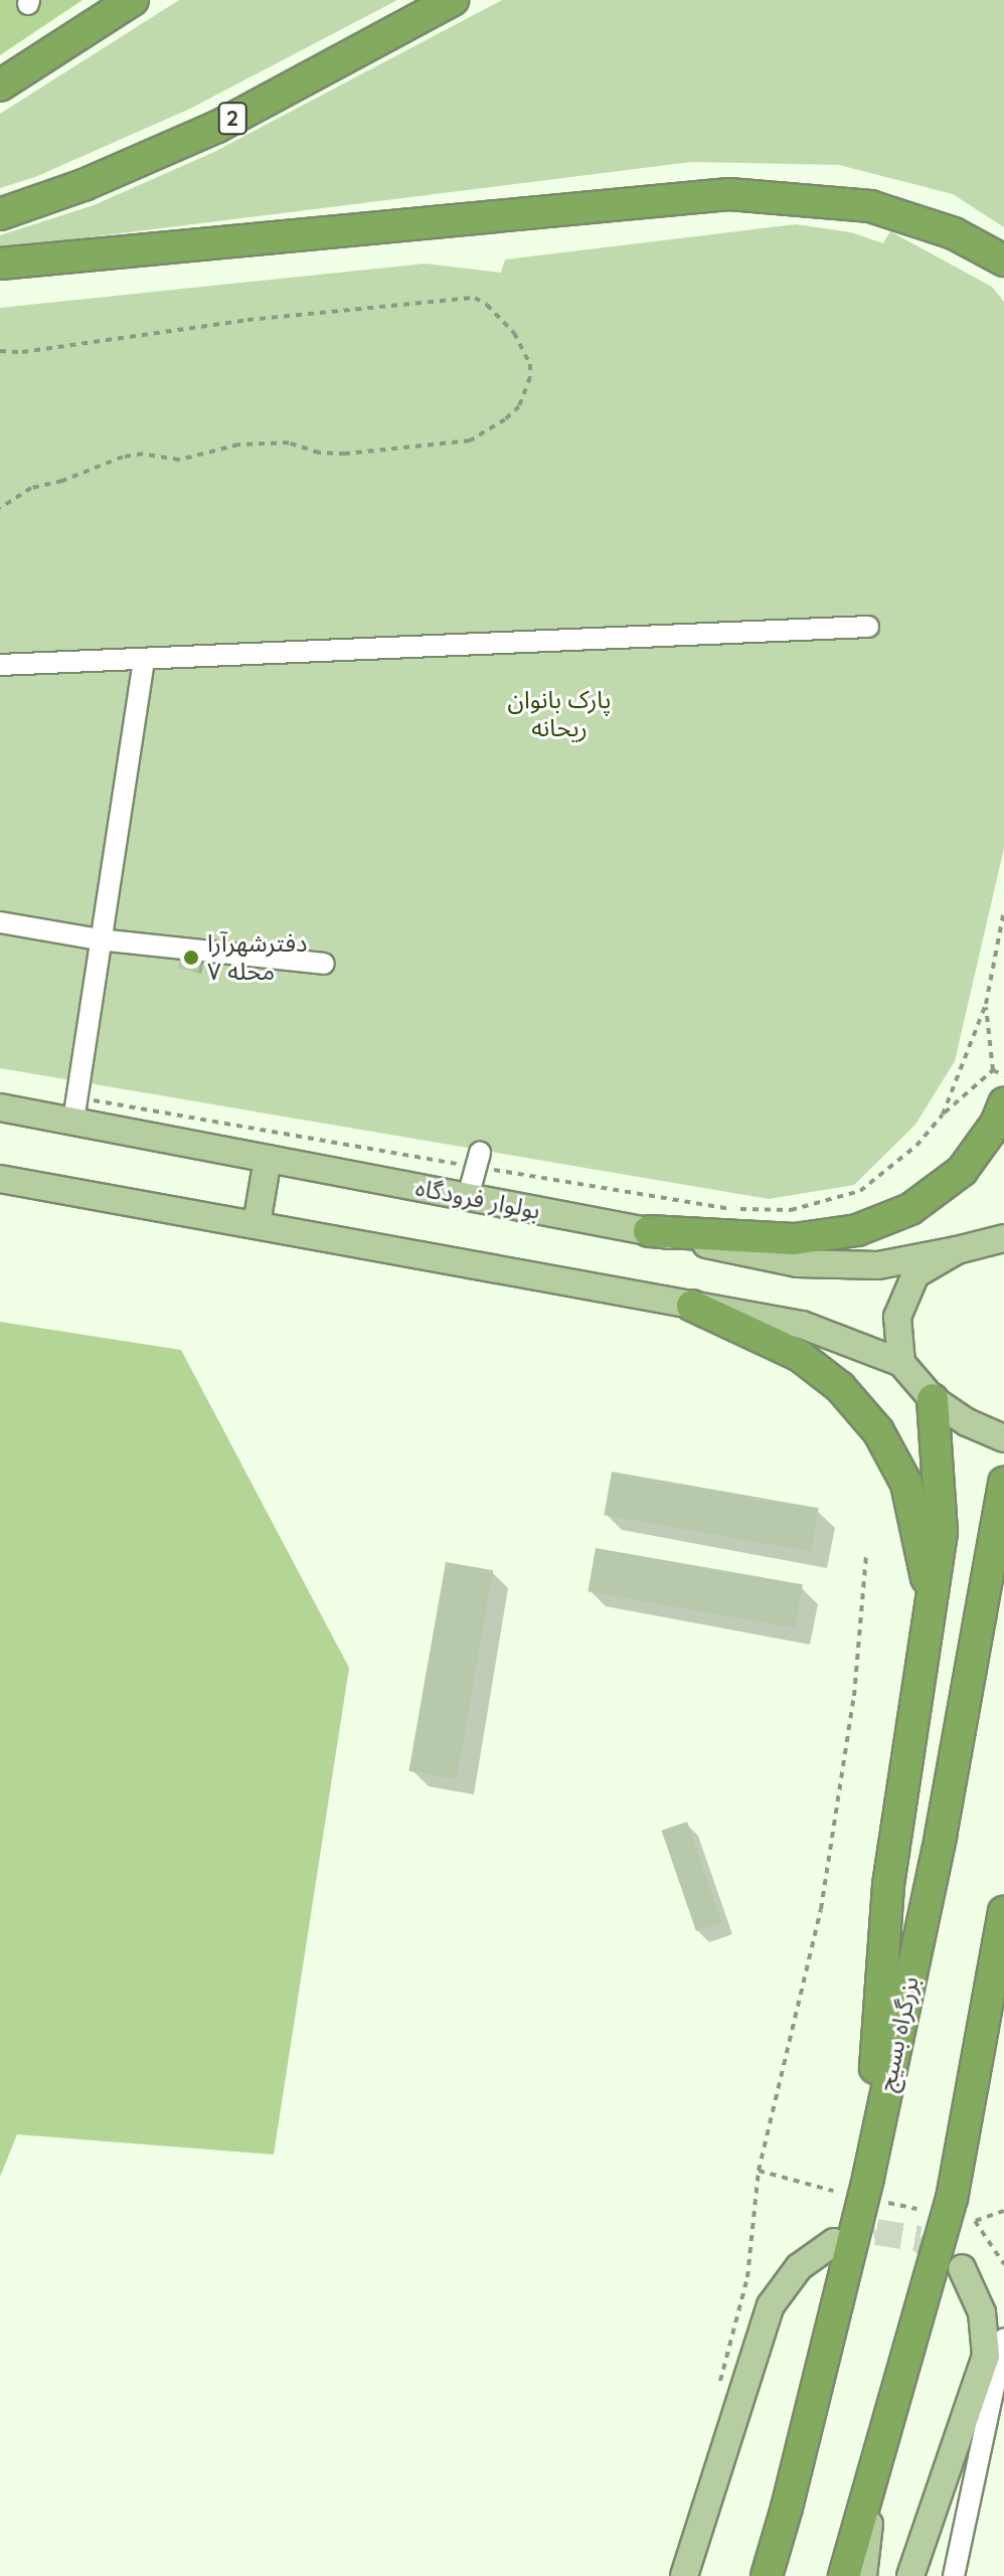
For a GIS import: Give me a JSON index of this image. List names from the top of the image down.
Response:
{
  "streets": {
    "highway": ["2", "بزرگراه بسیج"],
    "main road": ["بولوار فرودگاه"]
  },
  "parks": ["پارک بانوان ریحانه"],
  "places": ["دفترشهرآرا محله ۷"]
}
